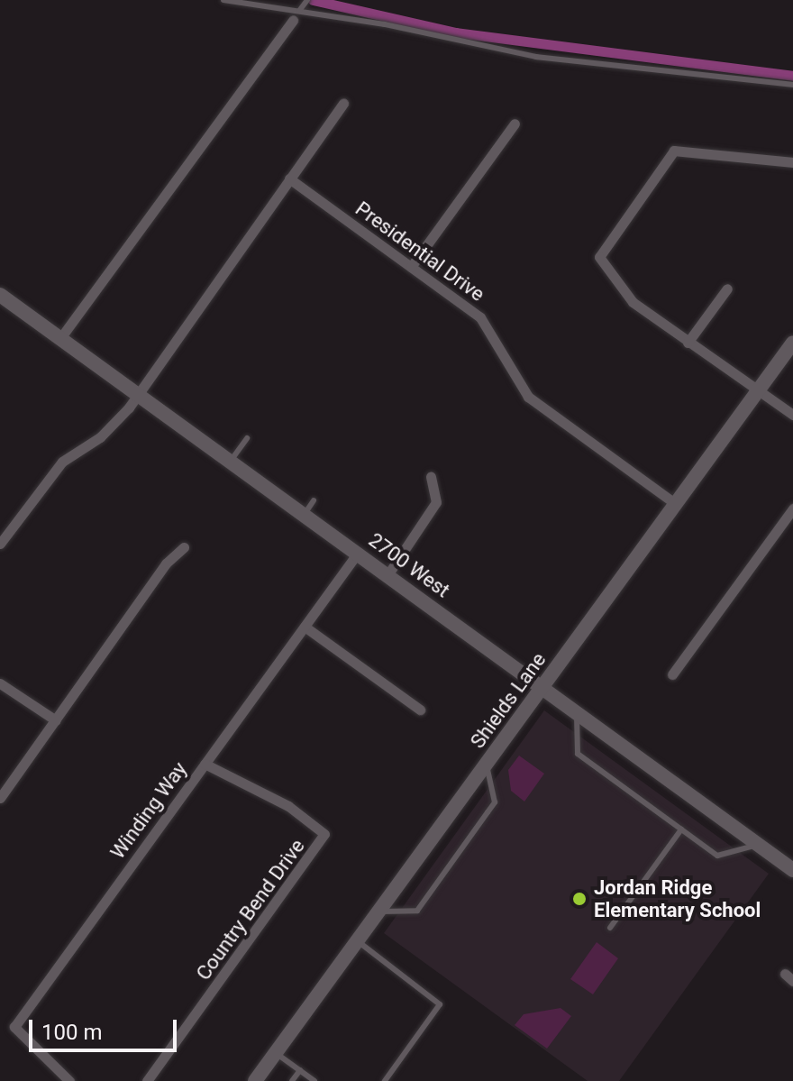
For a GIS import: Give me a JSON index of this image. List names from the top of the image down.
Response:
{
  "streets": {
    "main road": ["2700 West", "Shields Lane"],
    "street": ["Presidential Drive", "Winding Way", "Country Bend Drive"]
  },
  "crossings": [
    ["Presidential Drive", "Shields Lane"],
    ["2700 West", "Shields Lane"],
    ["2700 West", "Winding Way"],
    ["Winding Way", "Country Bend Drive"]
  ],
  "places": ["Jordan Ridge Elementary School"],
  "scale_bar": "100 m"
}
